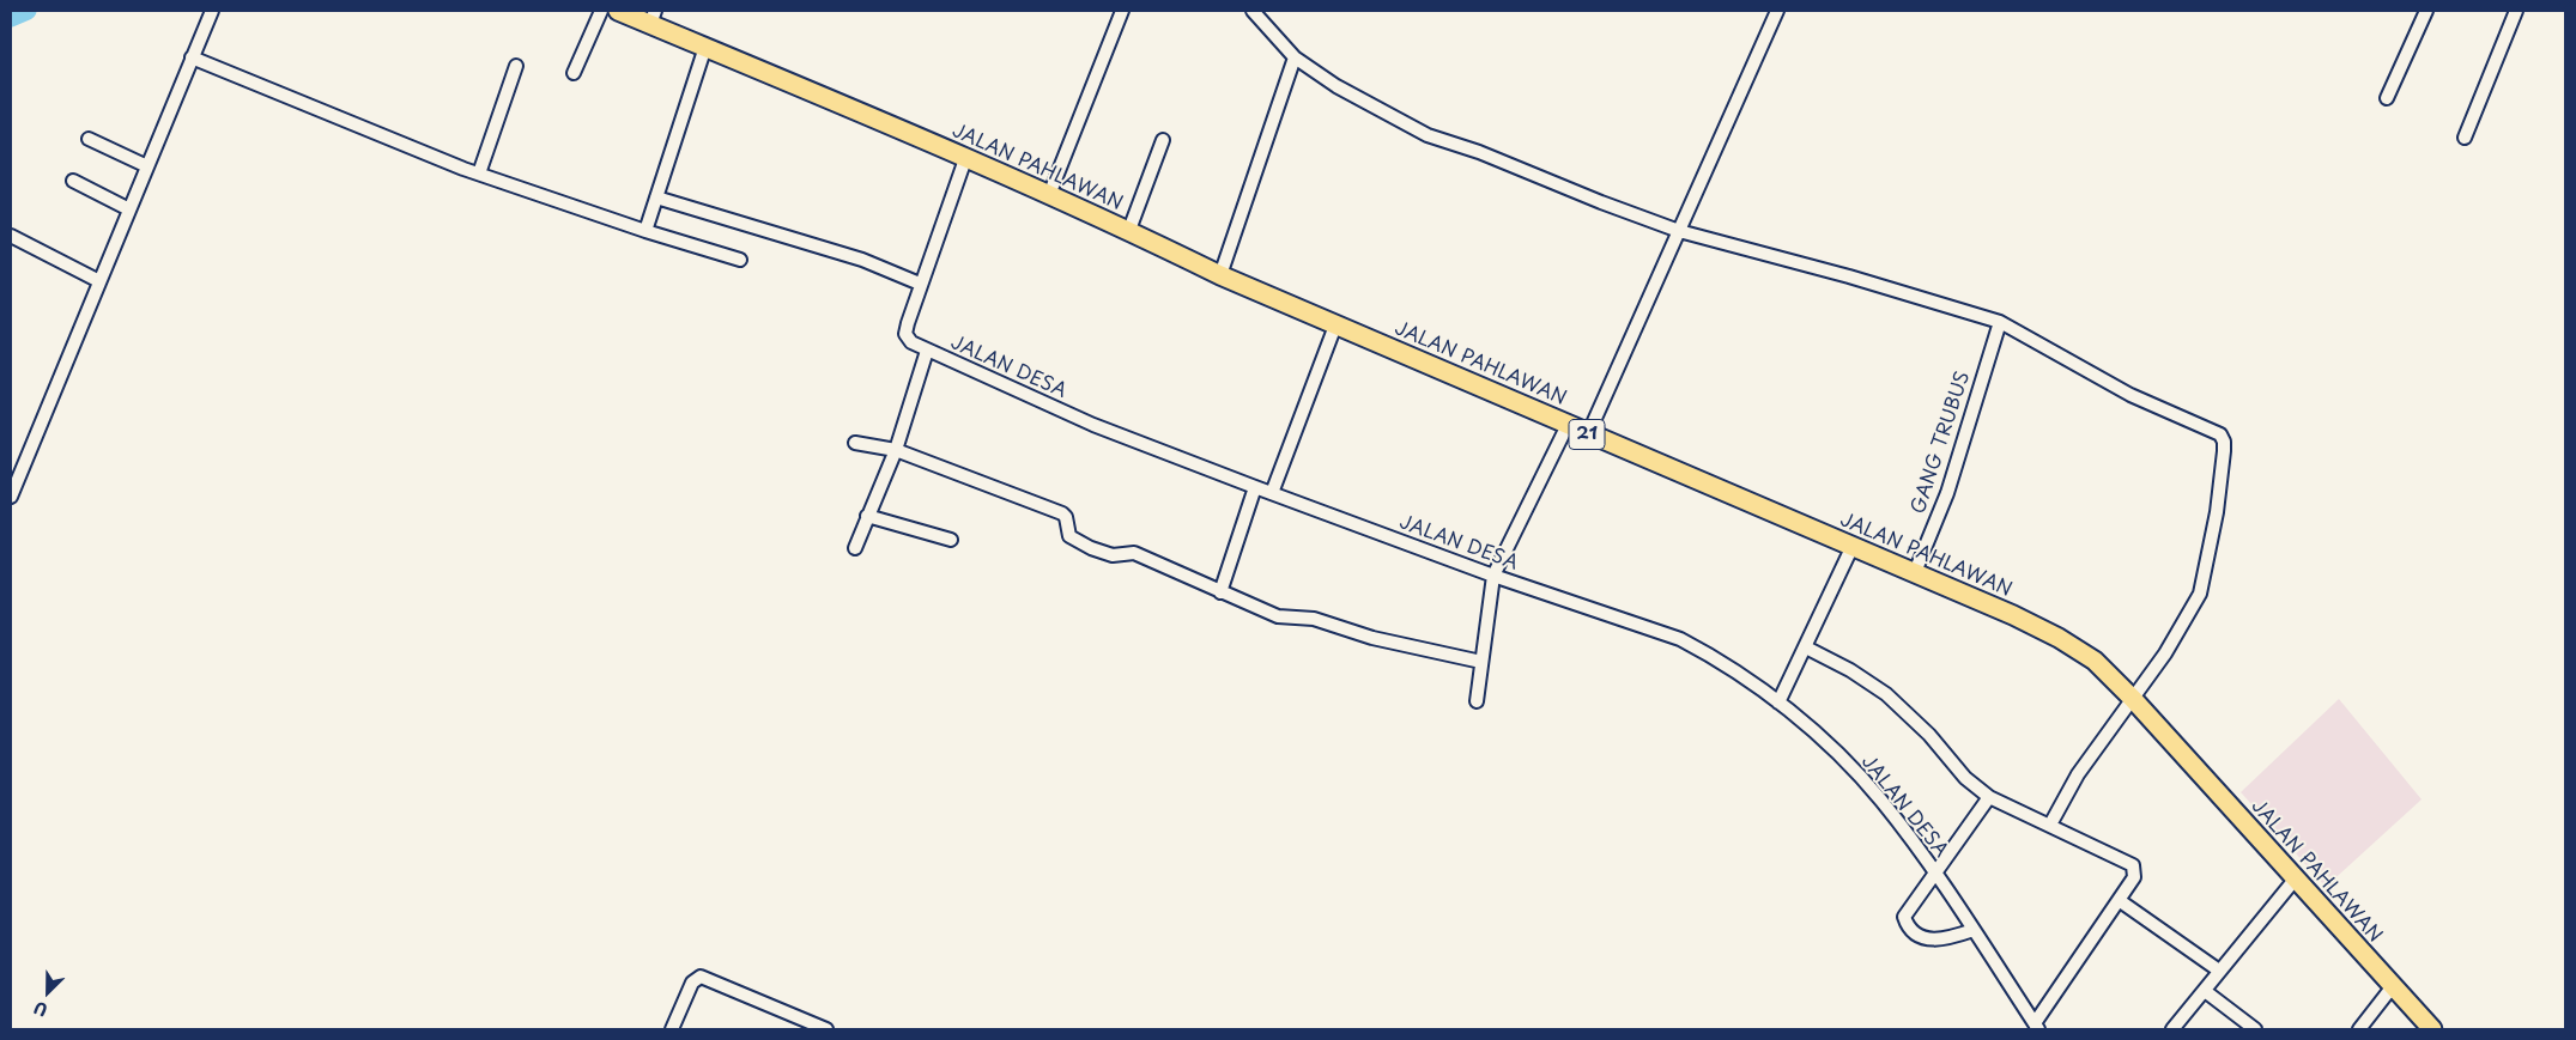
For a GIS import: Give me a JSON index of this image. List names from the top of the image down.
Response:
{
  "streets": {
    "highway": ["JALAN PAHLAWAN", "21"],
    "street": ["JALAN DESA", "GANG TRUBUS"]
  },
  "crossings": [
    ["JALAN PAHLAWAN", "JALAN DESA"],
    ["JALAN PAHLAWAN", "GANG TRUBUS"]
  ],
  "north": "bottom left"
}
